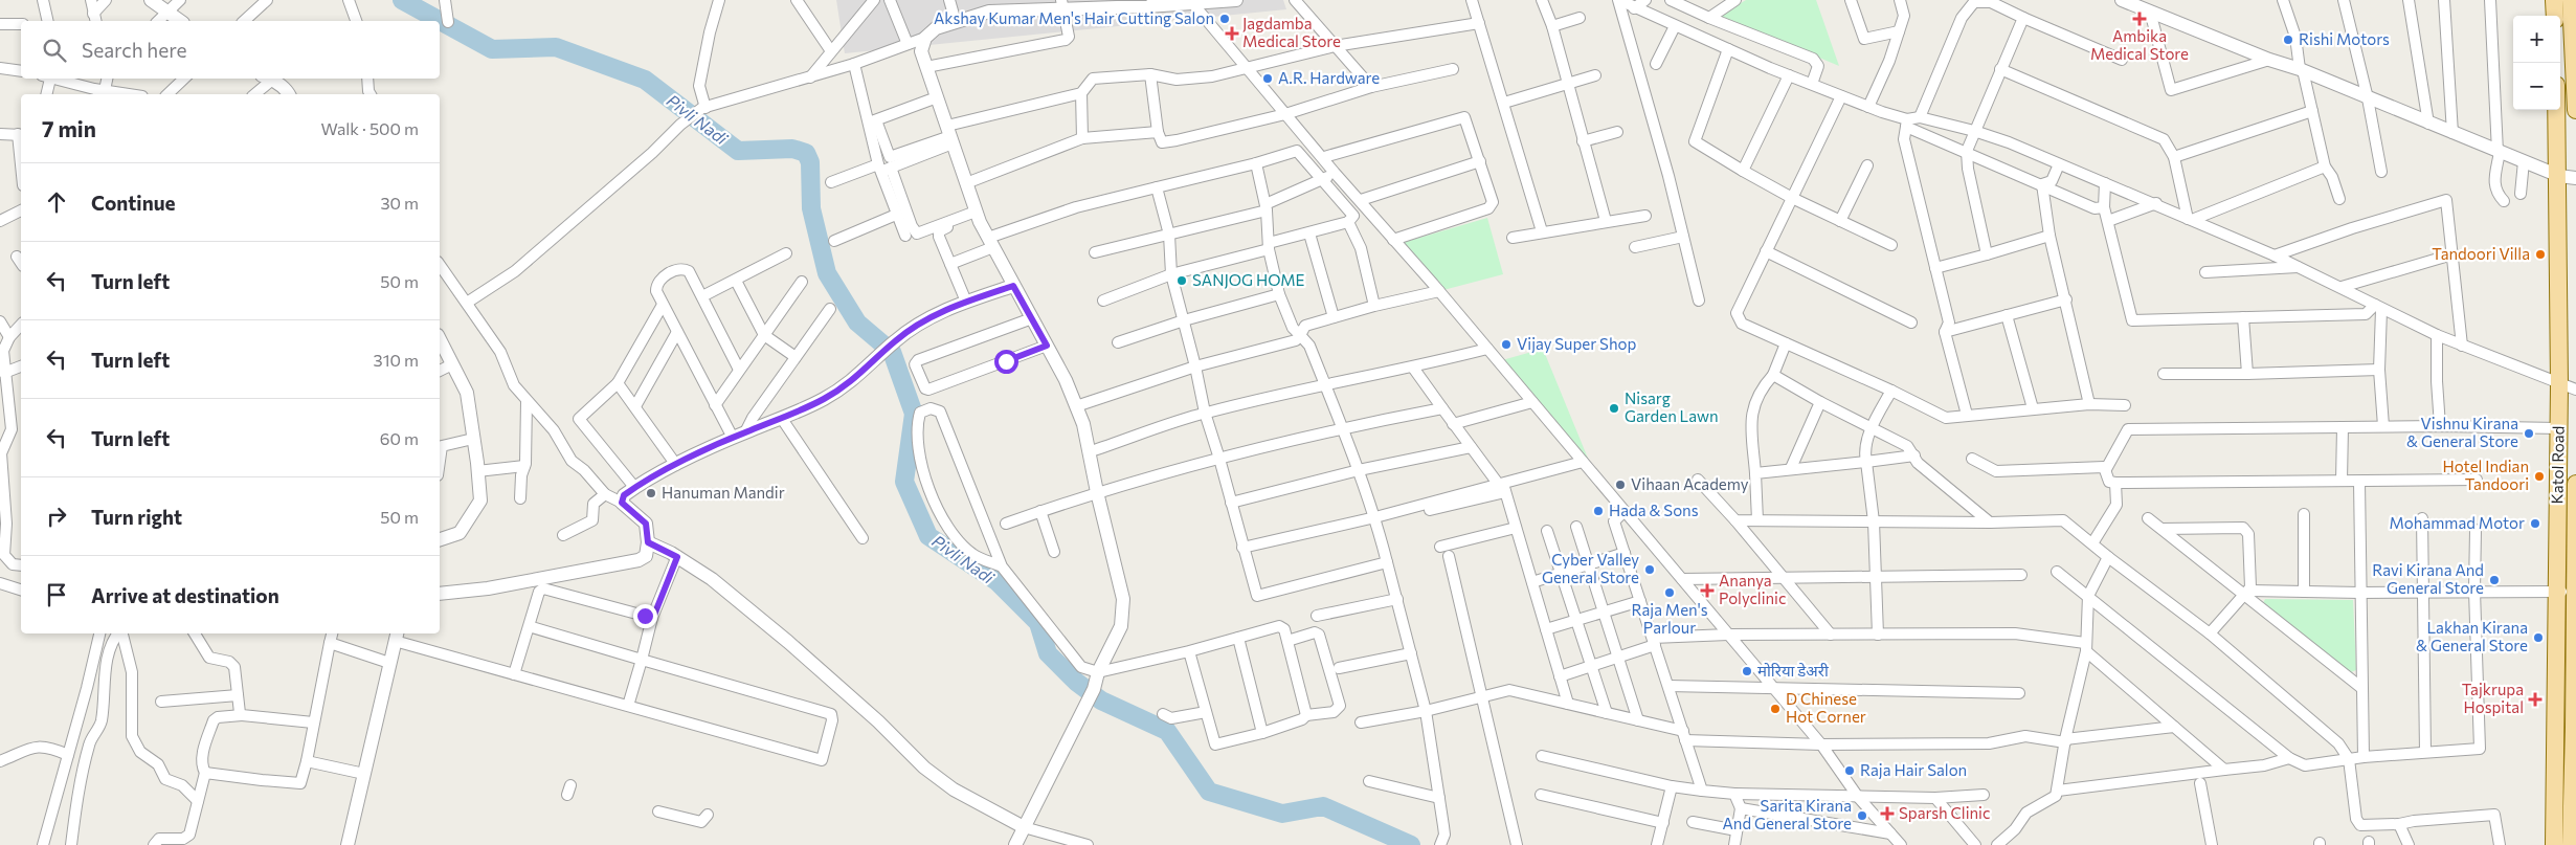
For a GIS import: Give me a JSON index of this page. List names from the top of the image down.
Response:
{
  "streets": {
    "main road": ["Katol Road"]
  },
  "water": ["Pivli Nadi"],
  "places": {
    "other": [
      "Akshay Kumar Men's Hair Cutting Salon",
      "Rishi Motors",
      "A.R. Hardware",
      "Tandoori Villa",
      "SANJOG HOME",
      "Vijay Super Shop",
      "Nisarg Garden Lawn",
      "Vishnu Kirana & General Store",
      "Hotel Indian Tandoori",
      "Vihaan Academy",
      "Hanuman Mandir",
      "Hada & Sons",
      "Mohammad Motor",
      "Cyber Valley General Store",
      "Ravi Kirana And General Store",
      "Raja Men's Parlour",
      "Lakhan Kirana & General Store",
      "मोरिया डेअरी",
      "D Chinese Hot Corner",
      "Raja Hair Salon",
      "Sarita Kirana And General Store"
    ],
    "health": [
      "Ambika Medical Store",
      "Jagdamba Medical Store",
      "Ananya Polyclinic",
      "Tajkrupa Hospital",
      "Sparsh Clinic"
    ]
  },
  "page": {
    "map_buttons": ["+", "−"],
    "search": "Search here",
    "heading": ["7 min", "Walk · 500 m"],
    "list": [
      ["Continue", "30 m"],
      ["Turn left", "50 m"],
      ["Turn left", "310 m"],
      ["Turn left", "60 m"],
      ["Turn right", "50 m"],
      "Arrive at destination"
    ]
  }
}
